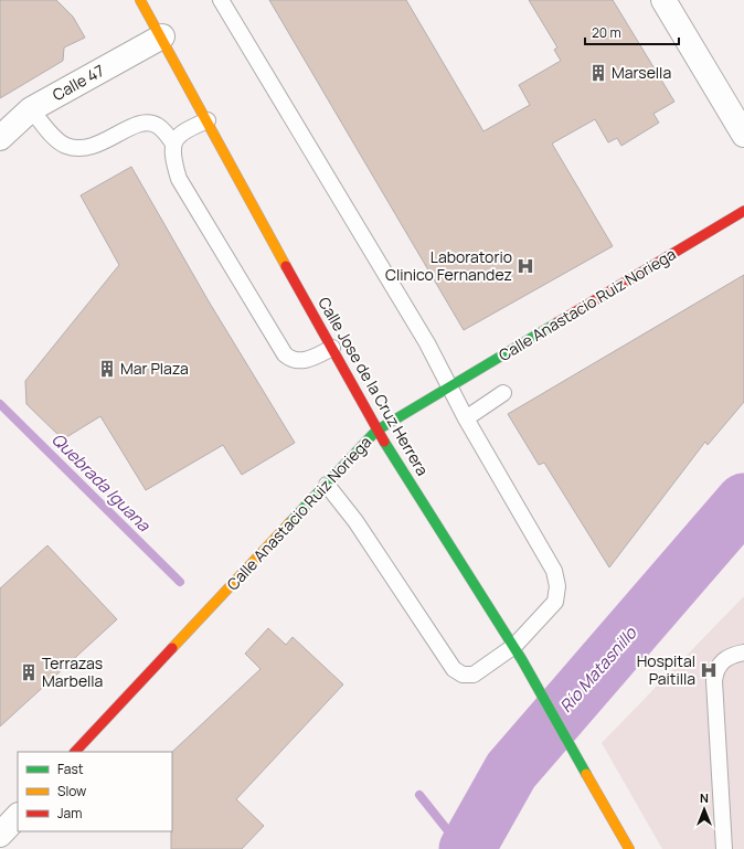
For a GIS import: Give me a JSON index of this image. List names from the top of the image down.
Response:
{
  "streets": {
    "street": ["Calle 47", "Calle Anastacio Ruiz Noriega", "Calle Jose de la Cruz Herrera"]
  },
  "crossings": [
    ["Calle 47", "Calle Jose de la Cruz Herrera"],
    ["Calle Anastacio Ruiz Noriega", "Calle Jose de la Cruz Herrera"]
  ],
  "water": ["Quebrada Iguana", "Río Matasnillo"],
  "places": {
    "building": ["Marsella", "Mar Plaza", "Terrazas Marbella"],
    "hospital": ["Laboratorio Clinico Fernandez", "Hospital Paitilla"]
  },
  "legend": ["Fast", "Slow", "Jam"],
  "scale_bar": "20 m",
  "north": "top"
}
